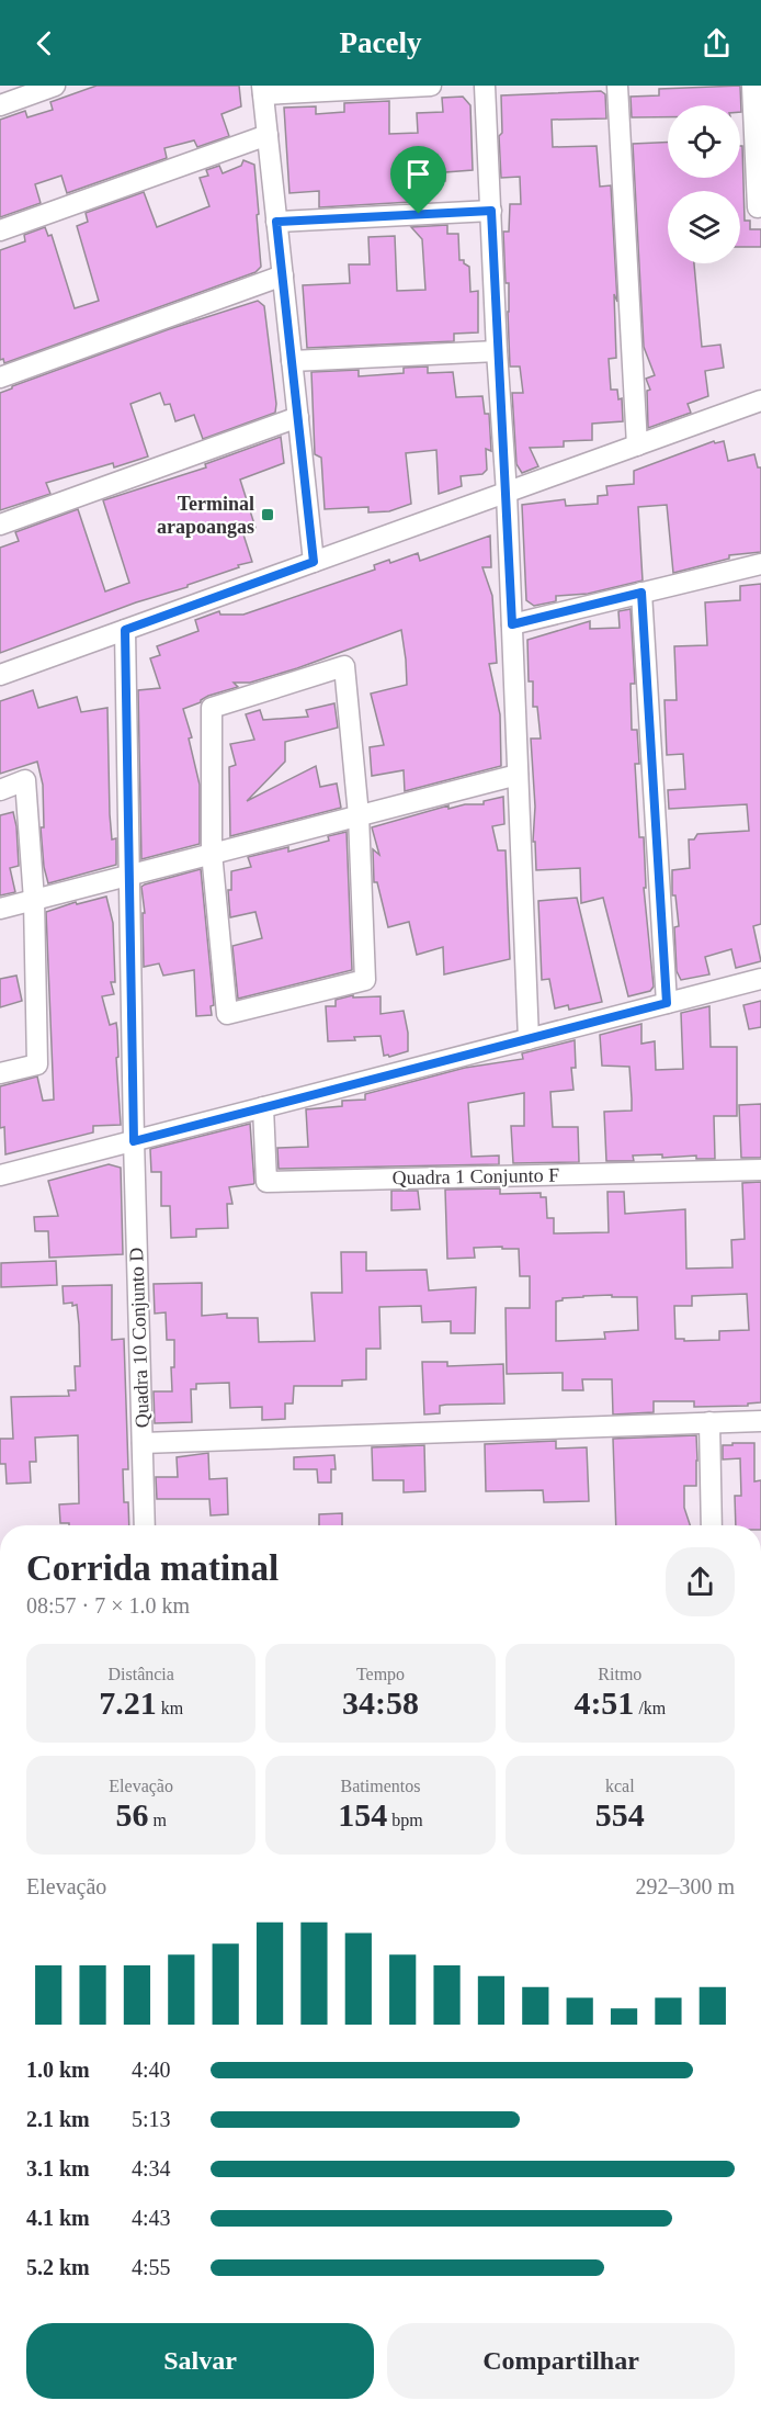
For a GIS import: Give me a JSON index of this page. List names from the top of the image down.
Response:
{
  "streets": {
    "street": ["Quadra 1 Conjunto F", "Quadra 10 Conjunto D"]
  },
  "places": {
    "transit": ["Terminal arapoangas"]
  },
  "page": {
    "header": "Pacely",
    "heading": ["Corrida matinal", "08:57 · 7 × 1.0 km"],
    "stats": [
      ["Distância", "7.21 km"],
      ["Tempo", "34:58"],
      ["Ritmo", "4:51 /km"],
      ["Elevação", "56 m"],
      ["Batimentos", "154 bpm"],
      ["kcal", "554"]
    ],
    "chart": ["Elevação", "292–300 m"],
    "list": [
      {
        "name": "1.0 km",
        "note": "4:40"
      },
      {
        "name": "2.1 km",
        "note": "5:13"
      },
      {
        "name": "3.1 km",
        "note": "4:34"
      },
      {
        "name": "4.1 km",
        "note": "4:43"
      },
      {
        "name": "5.2 km",
        "note": "4:55"
      }
    ],
    "buttons": ["Salvar", "Compartilhar"]
  }
}
